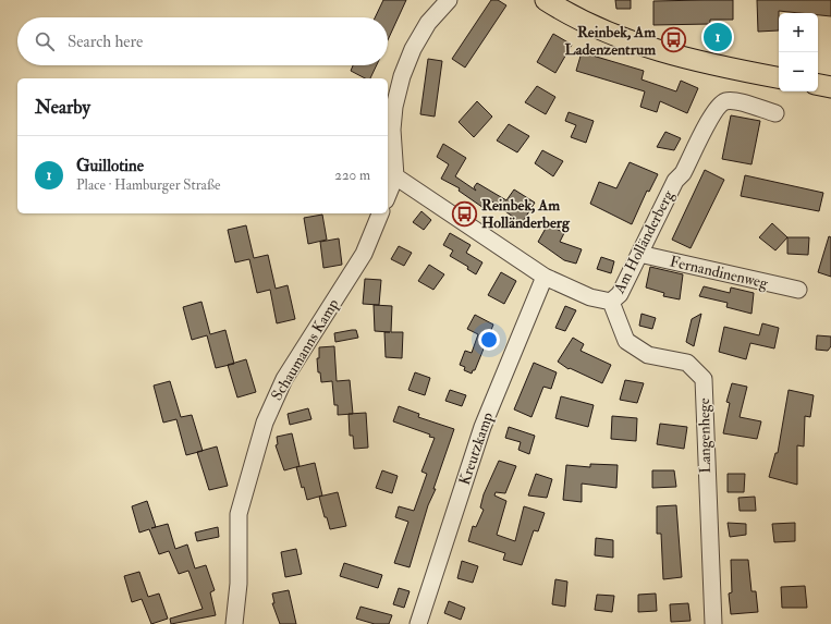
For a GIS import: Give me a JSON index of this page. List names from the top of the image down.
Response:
{
  "streets": {
    "street": [
      "Am Holländerberg",
      "Fernandinenweg",
      "Schaumanns Kamp",
      "Langenhege",
      "Kreutzkamp"
    ]
  },
  "crossings": [
    ["Am Holländerberg", "Fernandinenweg"],
    ["Am Holländerberg", "Langenhege"],
    ["Am Holländerberg", "Kreutzkamp"]
  ],
  "places": {
    "bus stop": ["Reinbek, Am Ladenzentrum", "Reinbek, Am Holländerberg"]
  },
  "page": {
    "map_buttons": ["+", "−"],
    "search": "Search here",
    "pins": "1",
    "heading": "Nearby",
    "list": [
      {
        "mark": "1",
        "name": "Guillotine",
        "note": "Place · Hamburger Straße",
        "value": "220 m"
      }
    ]
  }
}
